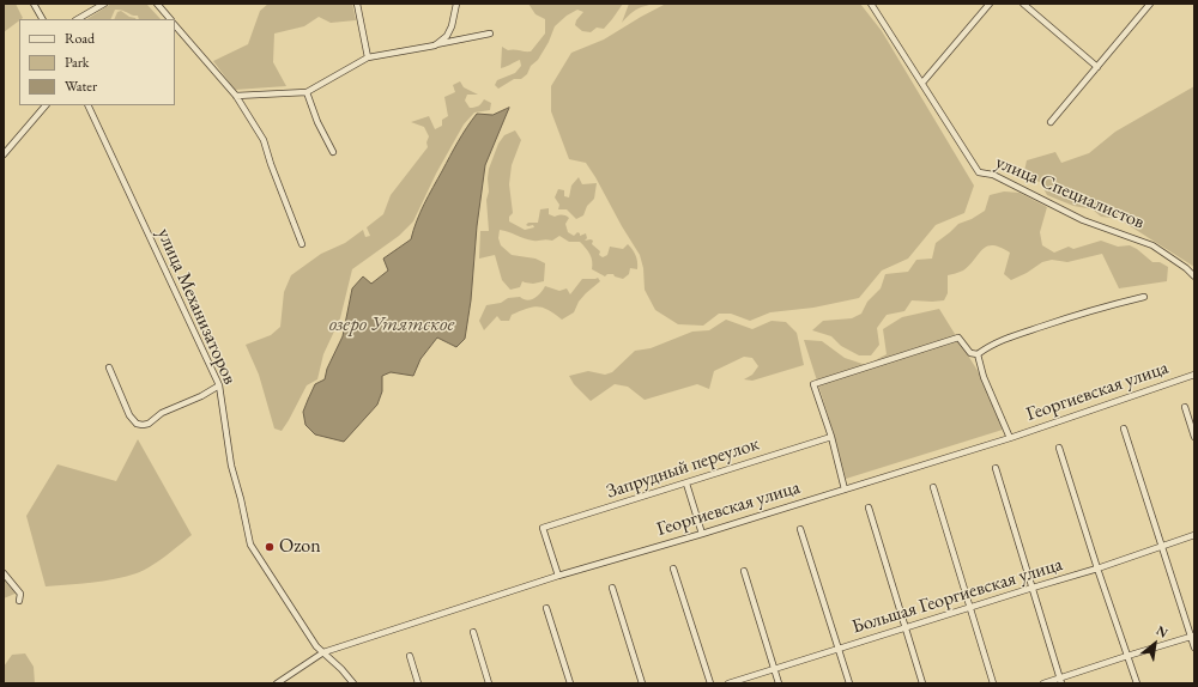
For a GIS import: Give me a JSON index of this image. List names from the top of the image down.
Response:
{
  "streets": {
    "street": [
      "улица Специалистов",
      "улица Механизаторов",
      "Георгиевская улица",
      "Запрудный переулок",
      "Большая Георгиевская улица"
    ]
  },
  "crossings": [
    ["улица Механизаторов", "Георгиевская улица"],
    ["Георгиевская улица", "Запрудный переулок"]
  ],
  "water": ["озеро Утятское"],
  "places": ["Ozon"],
  "legend": ["Road", "Park", "Water"],
  "north": "top right"
}
